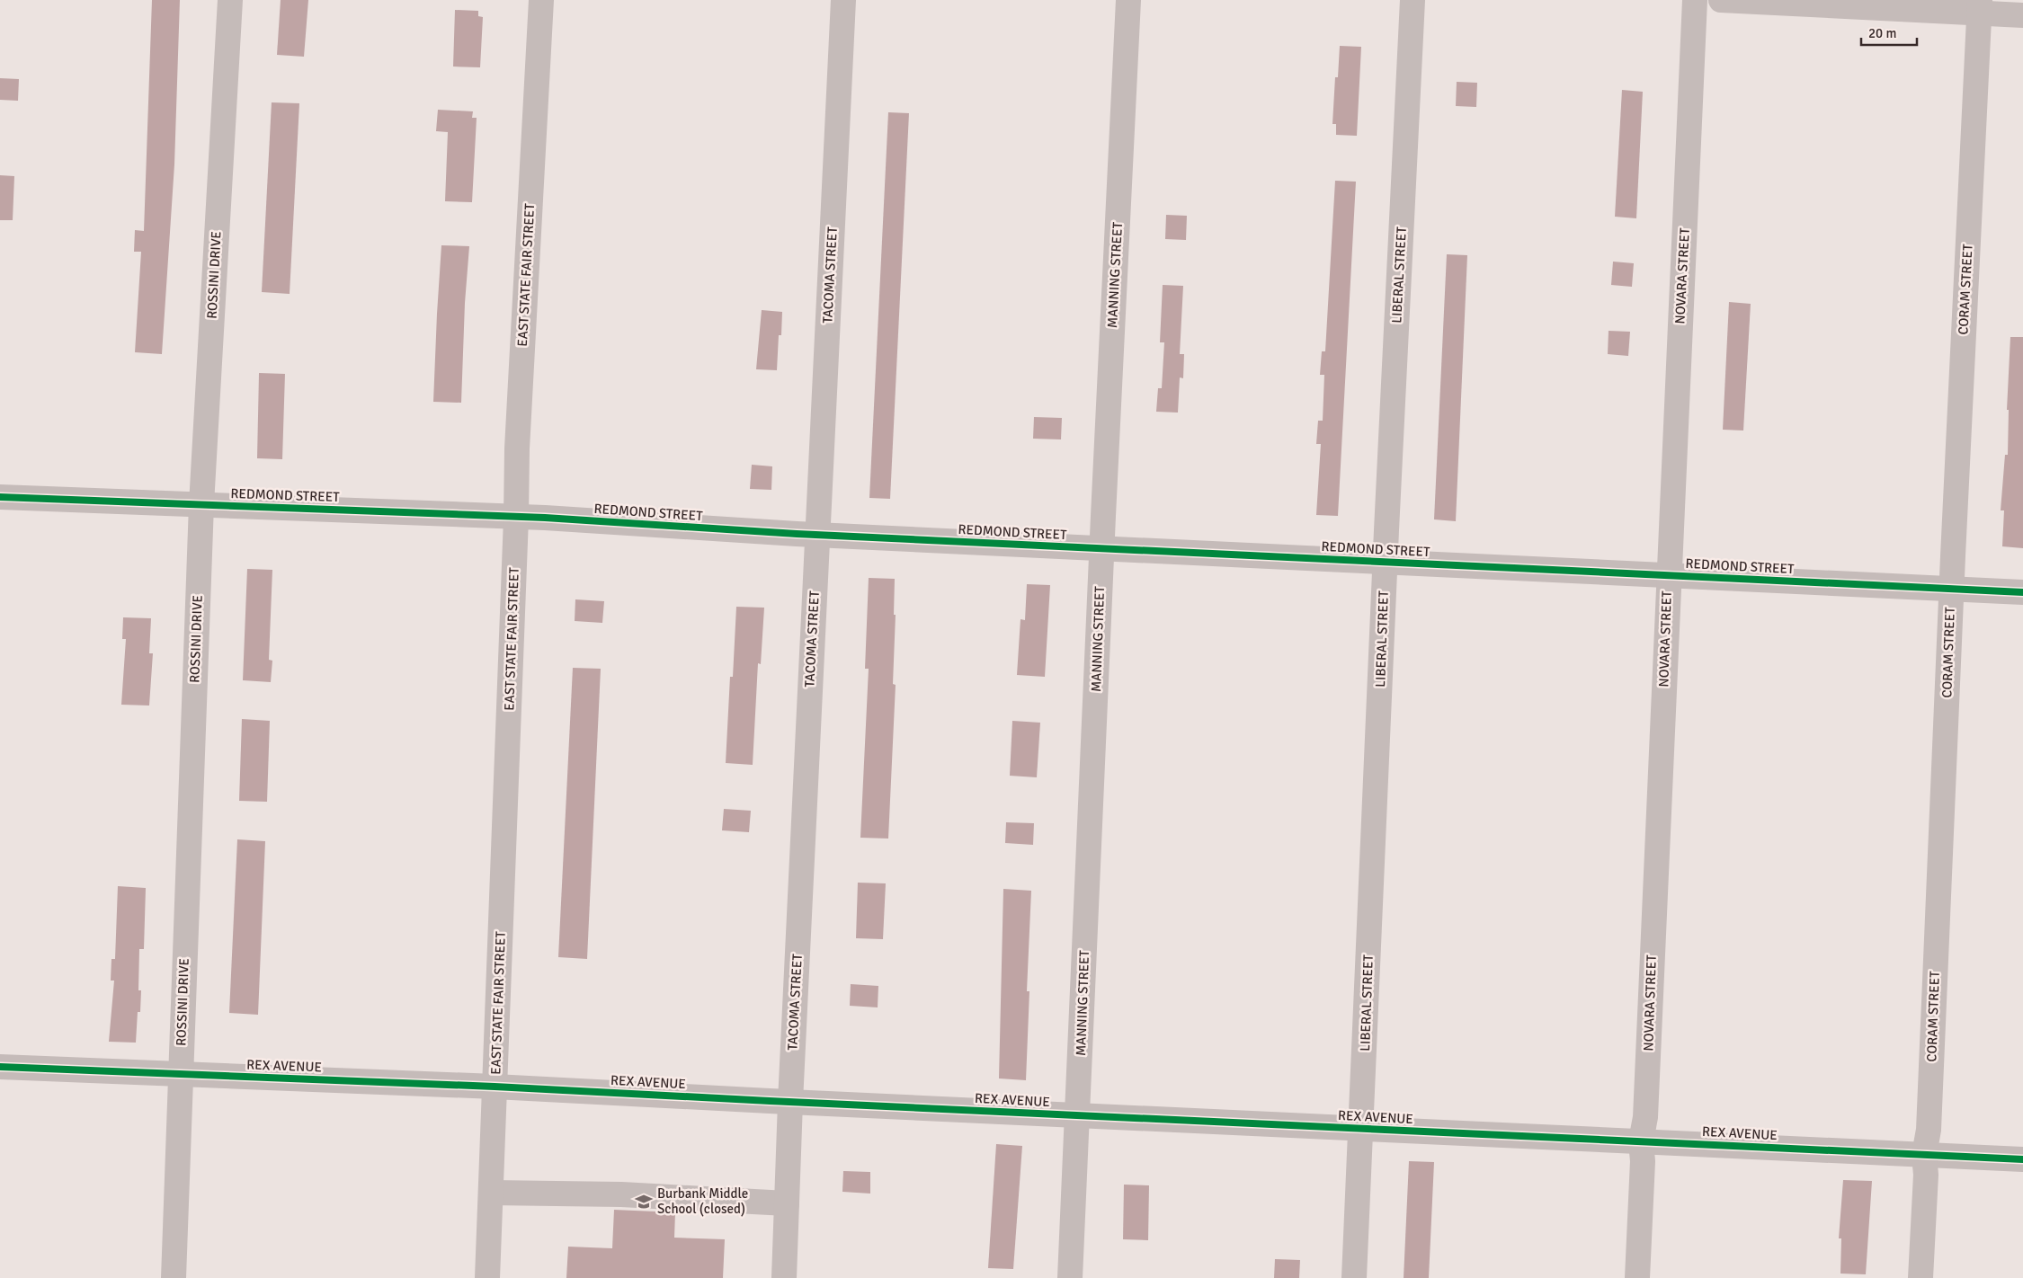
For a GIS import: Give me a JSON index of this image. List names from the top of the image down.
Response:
{
  "streets": {
    "street": [
      "ROSSINI DRIVE",
      "EAST STATE FAIR STREET",
      "TACOMA STREET",
      "MANNING STREET",
      "LIBERAL STREET",
      "NOVARA STREET",
      "CORAM STREET",
      "REDMOND STREET",
      "REX AVENUE"
    ]
  },
  "crossings": [
    ["ROSSINI DRIVE", "REDMOND STREET"],
    ["ROSSINI DRIVE", "REX AVENUE"],
    ["EAST STATE FAIR STREET", "REDMOND STREET"],
    ["EAST STATE FAIR STREET", "REX AVENUE"],
    ["TACOMA STREET", "REDMOND STREET"],
    ["TACOMA STREET", "REX AVENUE"],
    ["MANNING STREET", "REDMOND STREET"],
    ["MANNING STREET", "REX AVENUE"],
    ["LIBERAL STREET", "REDMOND STREET"],
    ["LIBERAL STREET", "REX AVENUE"],
    ["NOVARA STREET", "REDMOND STREET"],
    ["NOVARA STREET", "REX AVENUE"],
    ["CORAM STREET", "REDMOND STREET"],
    ["CORAM STREET", "REX AVENUE"]
  ],
  "places": {
    "school or university": ["Burbank Middle School (closed)"]
  },
  "scale_bar": "20 m"
}
